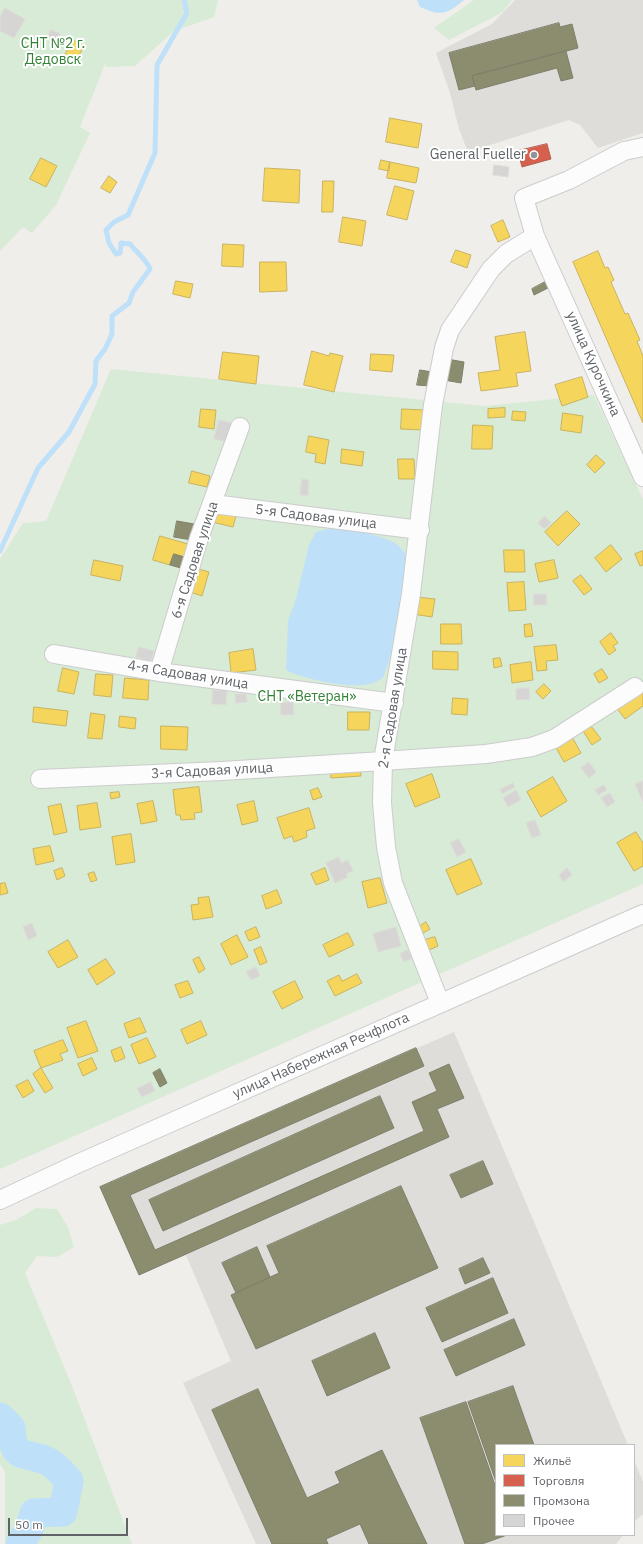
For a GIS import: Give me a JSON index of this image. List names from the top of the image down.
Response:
{
  "streets": {
    "street": [
      "улица Курочкина",
      "5-я Садовая улица",
      "6-я Садовая улица",
      "4-я Садовая улица",
      "2-я Садовая улица",
      "3-я Садовая улица",
      "улица Набережная Речфлота"
    ]
  },
  "crossings": [
    ["улица Курочкина", "2-я Садовая улица"],
    ["5-я Садовая улица", "6-я Садовая улица"],
    ["5-я Садовая улица", "2-я Садовая улица"],
    ["6-я Садовая улица", "4-я Садовая улица"],
    ["4-я Садовая улица", "2-я Садовая улица"],
    ["2-я Садовая улица", "3-я Садовая улица"],
    ["2-я Садовая улица", "улица Набережная Речфлота"]
  ],
  "parks": ["СНТ №2 г. Дедовск", "СНТ «Ветеран»"],
  "places": ["General Fueller"],
  "legend": [
    "Жильё",
    "Торговля",
    "Промзона",
    "Прочее"
  ],
  "scale_bar": "50 m"
}
